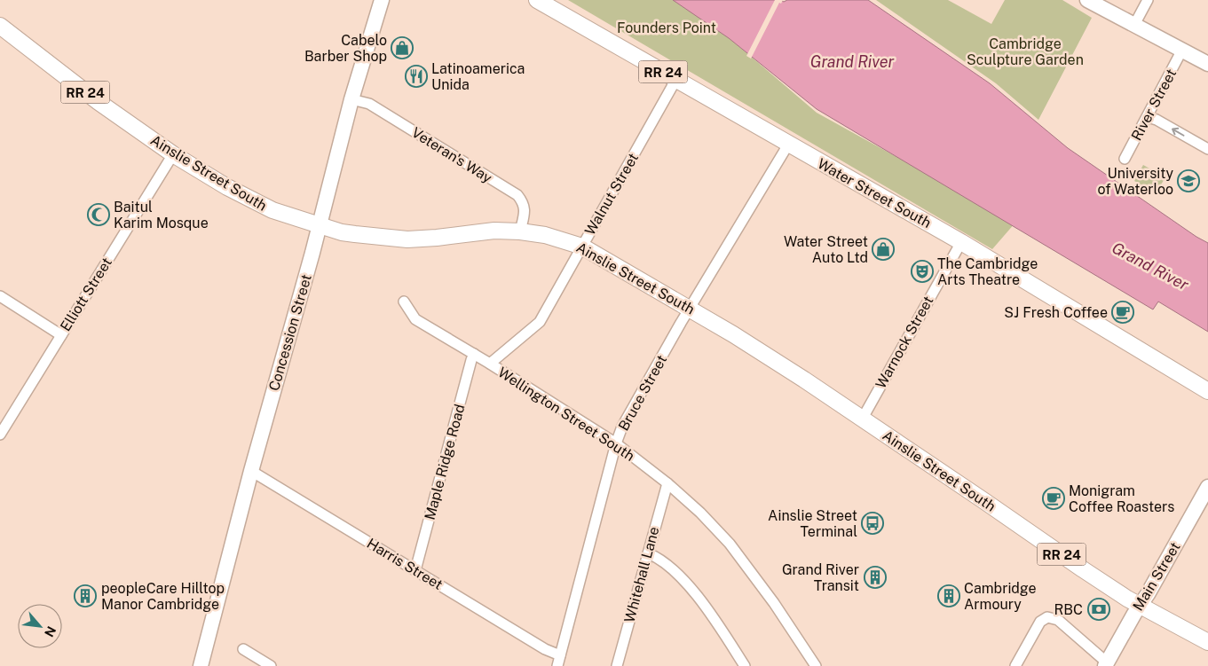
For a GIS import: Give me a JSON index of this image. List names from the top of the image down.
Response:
{
  "streets": {
    "main road": [
      "RR 24",
      "Ainslie Street South",
      "Water Street South",
      "Concession Street",
      "Main Street"
    ],
    "street": [
      "River Street",
      "Veteran's Way",
      "Walnut Street",
      "Elliott Street",
      "Warnock Street",
      "Bruce Street",
      "Wellington Street South",
      "Maple Ridge Road",
      "Harris Street",
      "Whitehall Lane"
    ]
  },
  "crossings": [
    ["RR 24", "Ainslie Street South"],
    ["RR 24", "Main Street"],
    ["Veteran's Way", "Ainslie Street South"],
    ["Veteran's Way", "Concession Street"],
    ["Ainslie Street South", "Walnut Street"],
    ["Ainslie Street South", "Elliott Street"],
    ["Ainslie Street South", "Concession Street"],
    ["Ainslie Street South", "Warnock Street"],
    ["Ainslie Street South", "Bruce Street"],
    ["Ainslie Street South", "Main Street"],
    ["Water Street South", "Walnut Street"],
    ["Water Street South", "Warnock Street"],
    ["Water Street South", "Bruce Street"],
    ["Walnut Street", "Wellington Street South"],
    ["Concession Street", "Harris Street"],
    ["Bruce Street", "Wellington Street South"],
    ["Bruce Street", "Harris Street"],
    ["Wellington Street South", "Maple Ridge Road"],
    ["Wellington Street South", "Whitehall Lane"],
    ["Maple Ridge Road", "Harris Street"]
  ],
  "water": ["Grand River"],
  "parks": ["Founders Point", "Cambridge Sculpture Garden"],
  "places": {
    "shop": ["Cabelo Barber Shop", "Water Street Auto Ltd"],
    "restaurant": ["Latinoamerica Unida"],
    "school or university": ["University of Waterloo"],
    "mosque": ["Baitul Karim Mosque"],
    "theatre": ["The Cambridge Arts Theatre"],
    "cafe": ["SJ Fresh Coffee", "Monigram Coffee Roasters"],
    "bus stop": ["Ainslie Street Terminal"],
    "building": ["Grand River Transit", "peopleCare Hilltop Manor Cambridge", "Cambridge Armoury"],
    "bank": ["RBC"]
  },
  "north": "bottom right"
}
